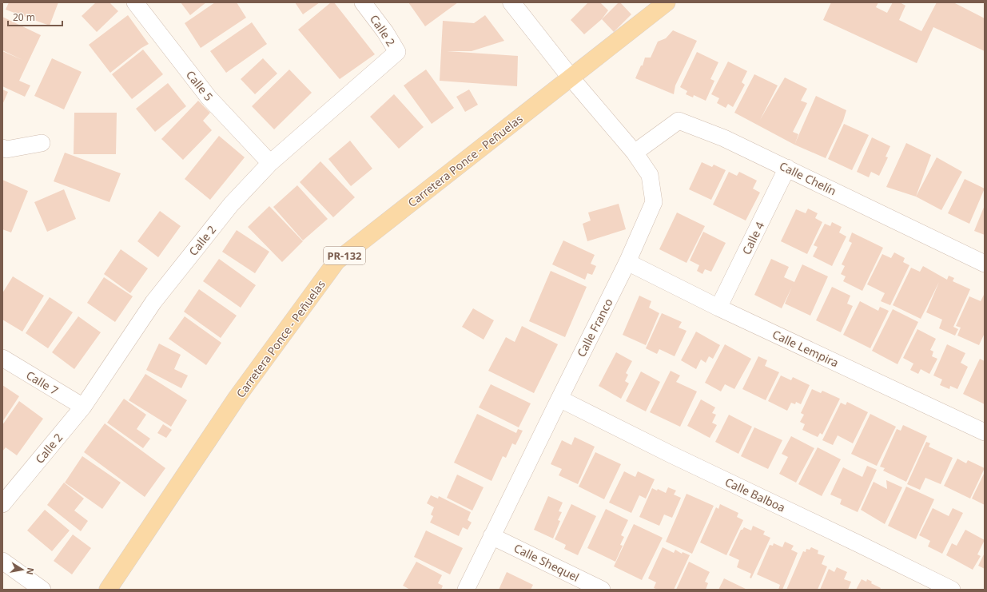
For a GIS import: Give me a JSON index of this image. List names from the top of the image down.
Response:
{
  "streets": {
    "main road": ["Carretera Ponce - Peñuelas", "PR-132"],
    "street": [
      "Calle 2",
      "Calle 5",
      "Calle Chelín",
      "Calle 4",
      "Calle Franco",
      "Calle Lempira",
      "Calle 7",
      "Calle Balboa",
      "Calle Shequel"
    ]
  },
  "crossings": [
    ["Calle 2", "Calle 5"],
    ["Calle 2", "Calle 7"],
    ["Carretera Ponce - Peñuelas", "Calle Franco"],
    ["Calle Chelín", "Calle 4"],
    ["Calle Chelín", "Calle Franco"],
    ["Calle 4", "Calle Lempira"],
    ["Calle Franco", "Calle Lempira"],
    ["Calle Franco", "Calle Balboa"],
    ["Calle Franco", "Calle Shequel"]
  ],
  "scale_bar": "20 m",
  "north": "right"
}
